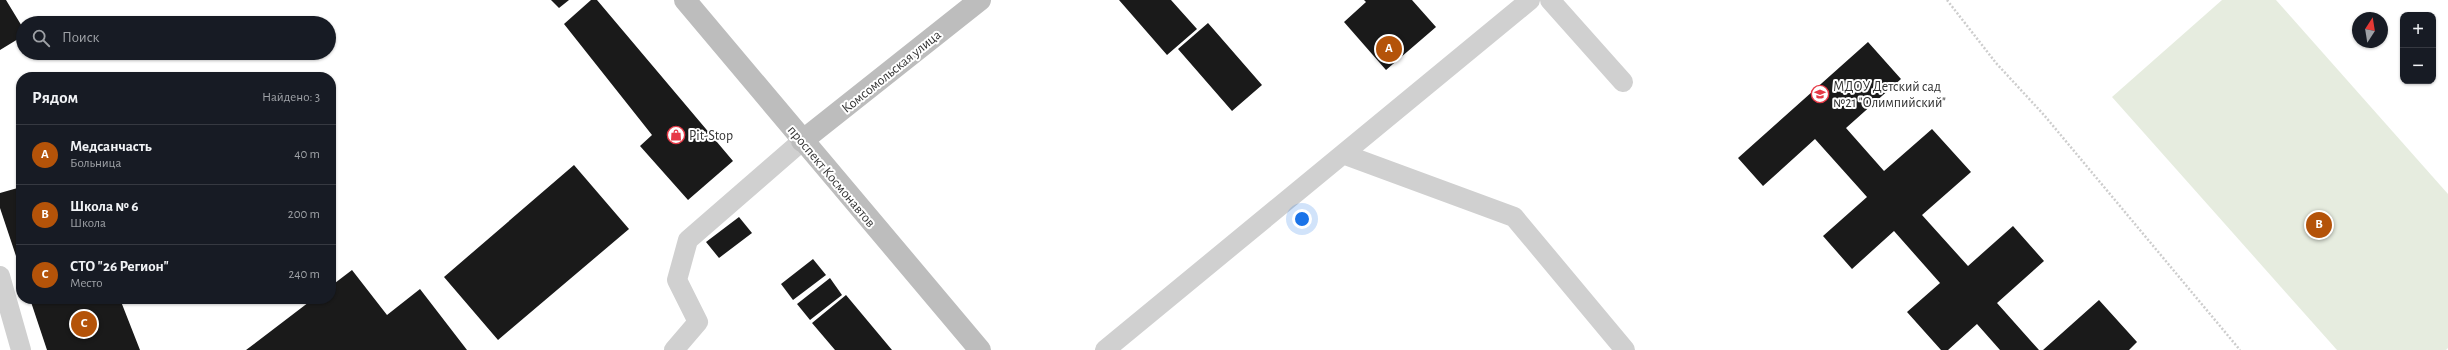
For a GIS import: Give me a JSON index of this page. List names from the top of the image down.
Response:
{
  "streets": {
    "street": ["Комсомольская улица", "проспект Космонавтов"]
  },
  "crossings": [
    ["Комсомольская улица", "проспект Космонавтов"]
  ],
  "places": {
    "school or university": ["МДОУ Детский сад №21 \"Олимпийский\""],
    "shop": ["Pit-Stop"]
  },
  "north": "top",
  "page": {
    "map_buttons": ["+", "−"],
    "search": "Поиск",
    "pins": ["A", "B", "C"],
    "heading": ["Рядом", "Найдено: 3"],
    "list": [
      {
        "mark": "A",
        "name": "Медсанчасть",
        "note": "Больница",
        "value": "40 m"
      },
      {
        "mark": "B",
        "name": "Школа № 6",
        "note": "Школа",
        "value": "200 m"
      },
      {
        "mark": "C",
        "name": "СТО \"26 Регион\"",
        "note": "Место",
        "value": "240 m"
      }
    ]
  }
}
